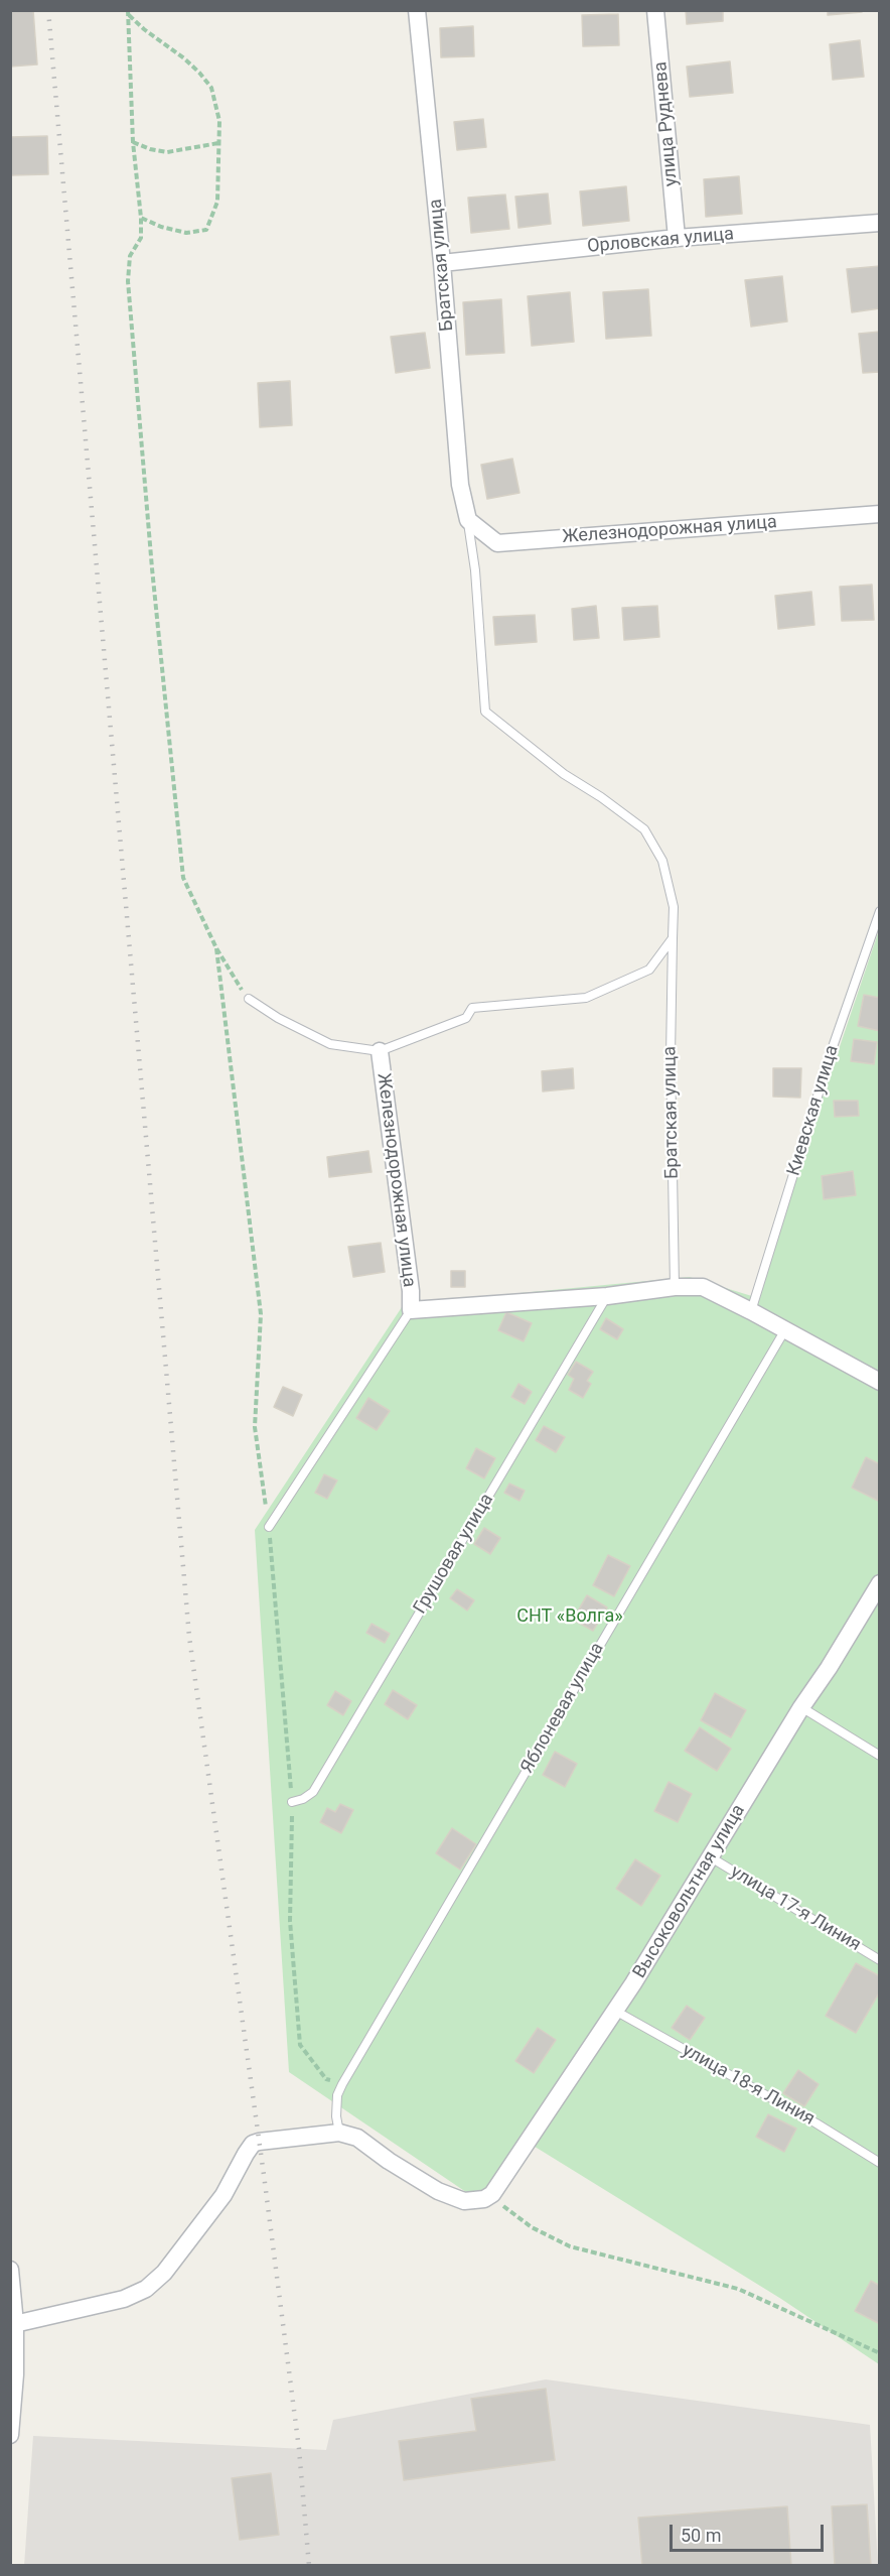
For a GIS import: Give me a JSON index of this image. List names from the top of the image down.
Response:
{
  "streets": {
    "street": [
      "улица Руднева",
      "Орловская улица",
      "Братская улица",
      "Железнодорожная улица",
      "Высоковольтная улица"
    ],
    "lane": [
      "Киевская улица",
      "Грушовая улица",
      "Яблоневая улица",
      "улица 17-я Линия",
      "улица 18-я Линия"
    ]
  },
  "crossings": [
    ["улица Руднева", "Орловская улица"],
    ["Орловская улица", "Братская улица"],
    ["Братская улица", "Железнодорожная улица"],
    ["Высоковольтная улица", "улица 17-я Линия"],
    ["Высоковольтная улица", "улица 18-я Линия"]
  ],
  "parks": ["СНТ «Волга»"],
  "scale_bar": "50 m"
}
